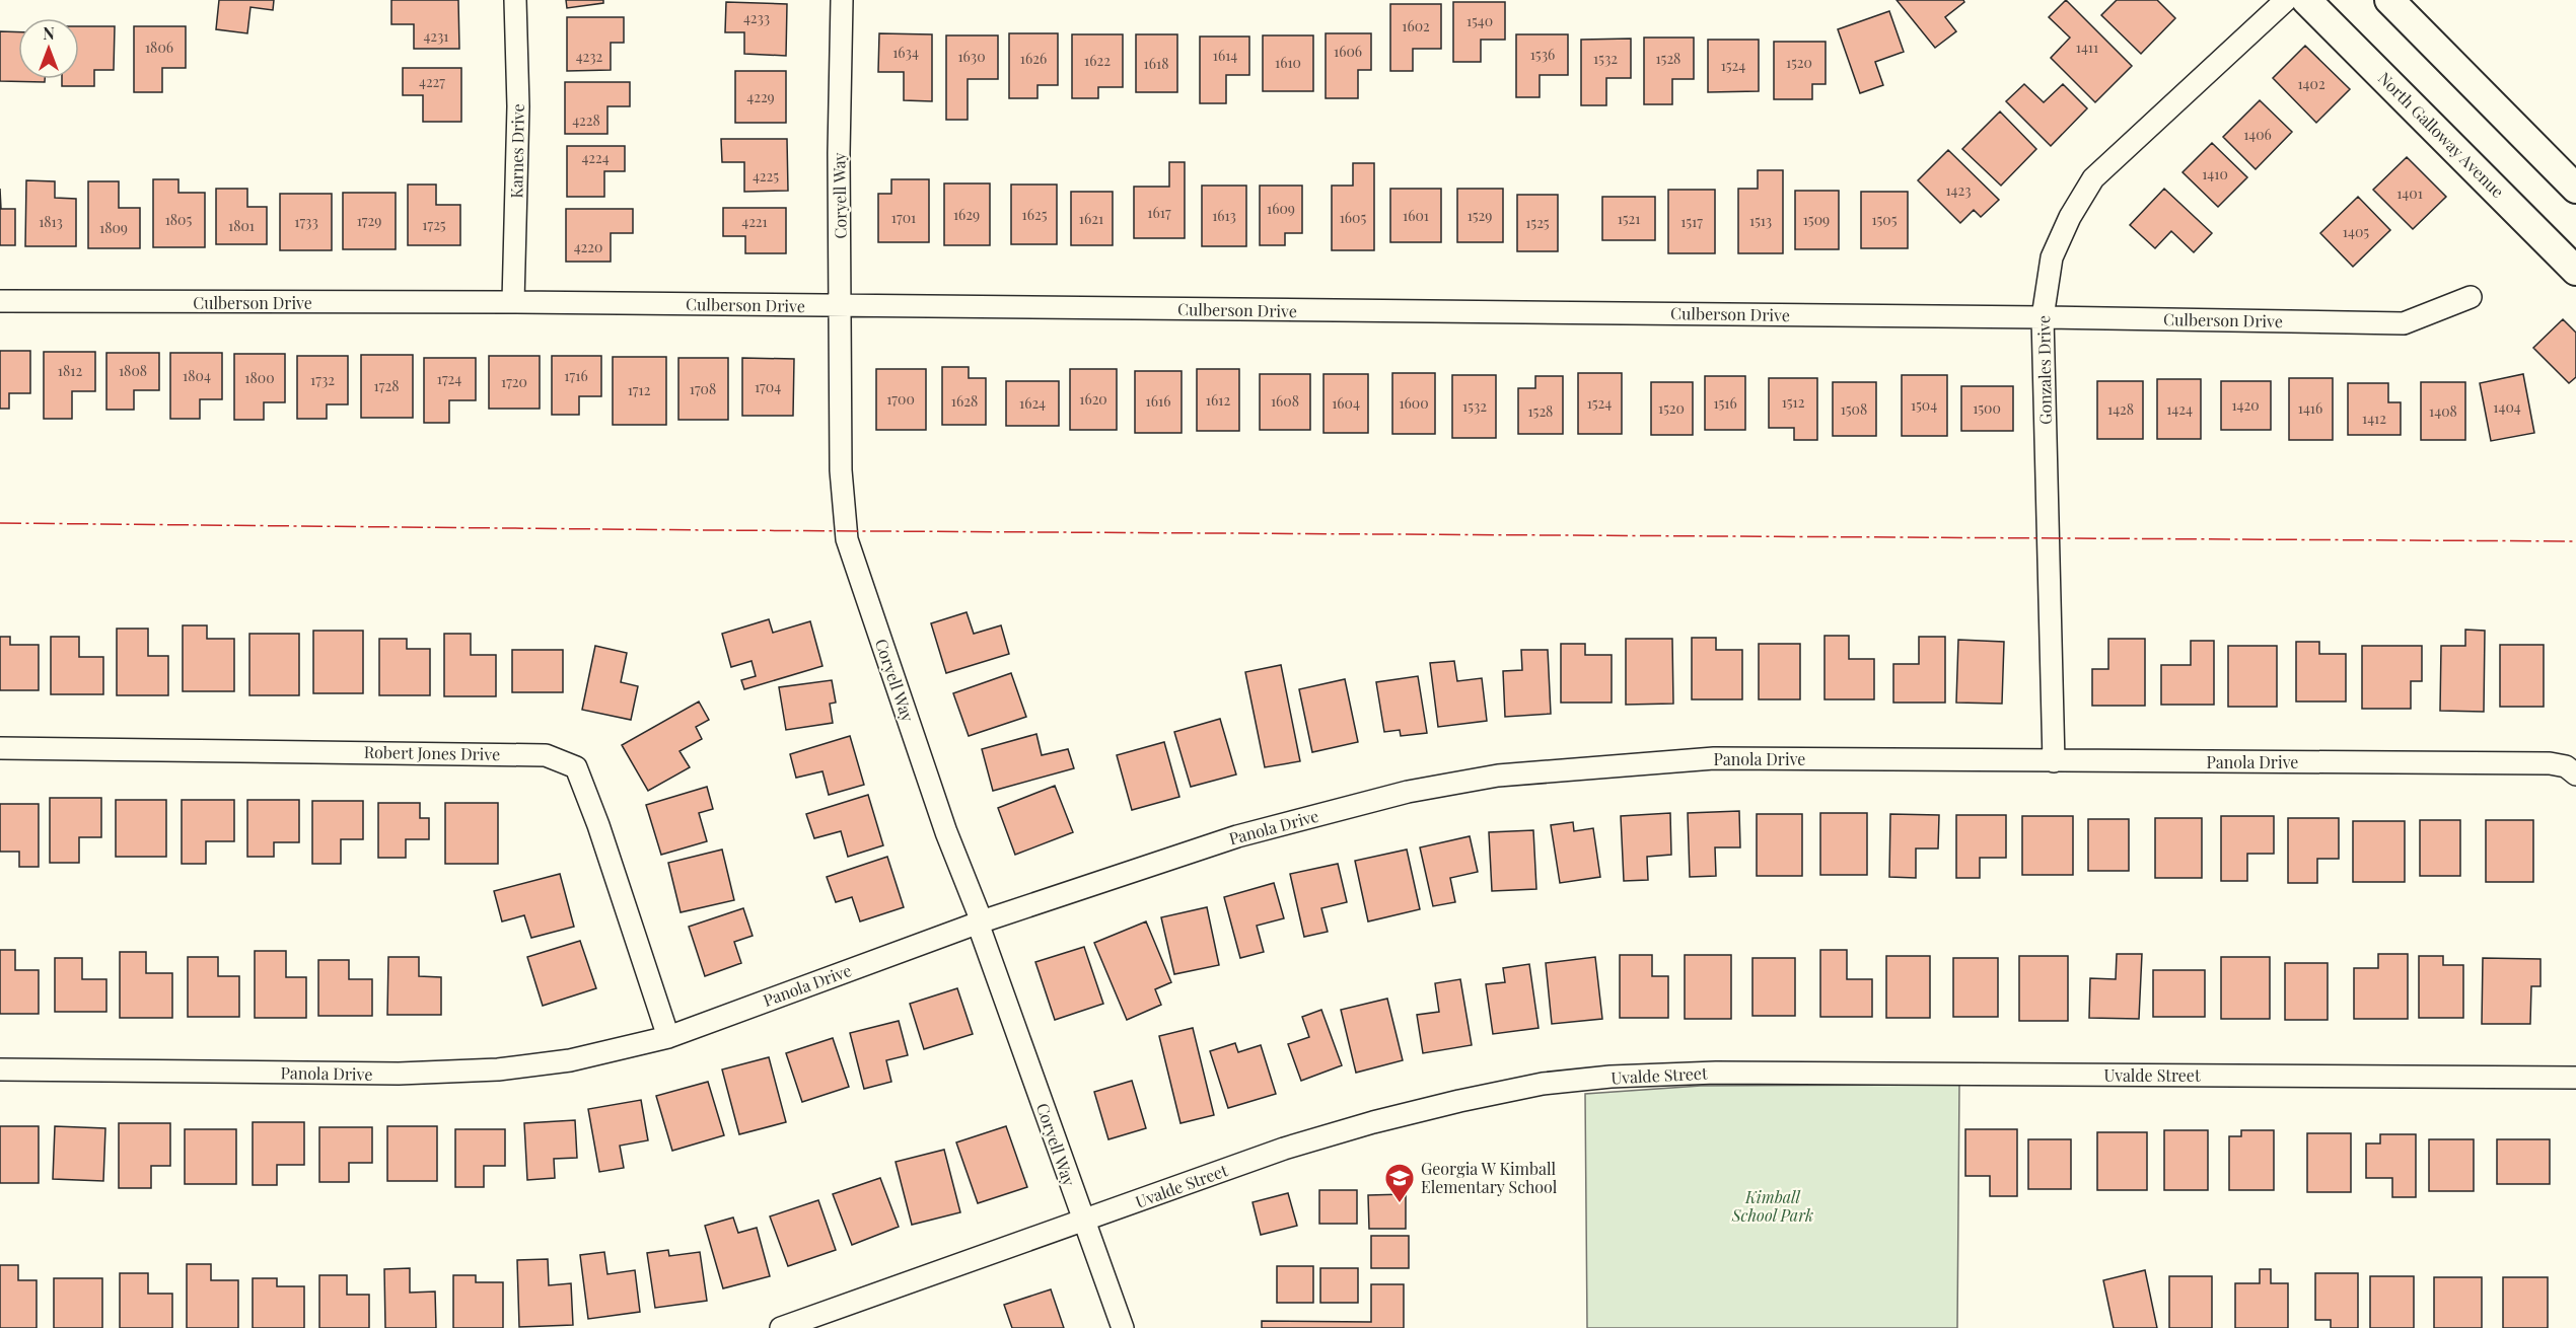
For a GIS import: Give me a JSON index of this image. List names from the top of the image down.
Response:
{
  "streets": {
    "main road": ["North Galloway Avenue"],
    "street": [
      "Karnes Drive",
      "Coryell Way",
      "Culberson Drive",
      "Gonzales Drive",
      "Robert Jones Drive",
      "Panola Drive",
      "Uvalde Street"
    ]
  },
  "crossings": [
    ["Karnes Drive", "Culberson Drive"],
    ["Coryell Way", "Culberson Drive"],
    ["Coryell Way", "Panola Drive"],
    ["Coryell Way", "Uvalde Street"],
    ["Culberson Drive", "Gonzales Drive"],
    ["Gonzales Drive", "Panola Drive"],
    ["Robert Jones Drive", "Panola Drive"]
  ],
  "parks": ["Kimball School Park"],
  "places": {
    "school or university": ["Georgia W Kimball Elementary School"]
  },
  "house_numbers": [
    "4233",
    "1540",
    "1602",
    "4231",
    "1806",
    "1411",
    "1606",
    "1634",
    "1536",
    "1614",
    "4232",
    "1630",
    "1626",
    "1532",
    "1528",
    "1622",
    "1610",
    "1520",
    "1618",
    "1524",
    "4227",
    "1402",
    "4229",
    "4228",
    "1406",
    "4224",
    "1410",
    "4225",
    "1423",
    "1401",
    "1609",
    "1617",
    "1629",
    "1625",
    "1613",
    "1601",
    "1529",
    "1701",
    "1605",
    "1621",
    "1521",
    "1805",
    "1509",
    "1505",
    "1729",
    "1513",
    "1813",
    "1733",
    "4221",
    "1517",
    "1525",
    "1725",
    "1801",
    "1809",
    "1405",
    "4220",
    "1812",
    "1808",
    "1804",
    "1716",
    "1800",
    "1724",
    "1732",
    "1720",
    "1728",
    "1704",
    "1708",
    "1712",
    "1700",
    "1620",
    "1612",
    "1628",
    "1616",
    "1608",
    "1512",
    "1624",
    "1604",
    "1600",
    "1524",
    "1516",
    "1504",
    "1420",
    "1532",
    "1404",
    "1520",
    "1500",
    "1416",
    "1508",
    "1428",
    "1424",
    "1528",
    "1408",
    "1412"
  ],
  "north": "top"
}
